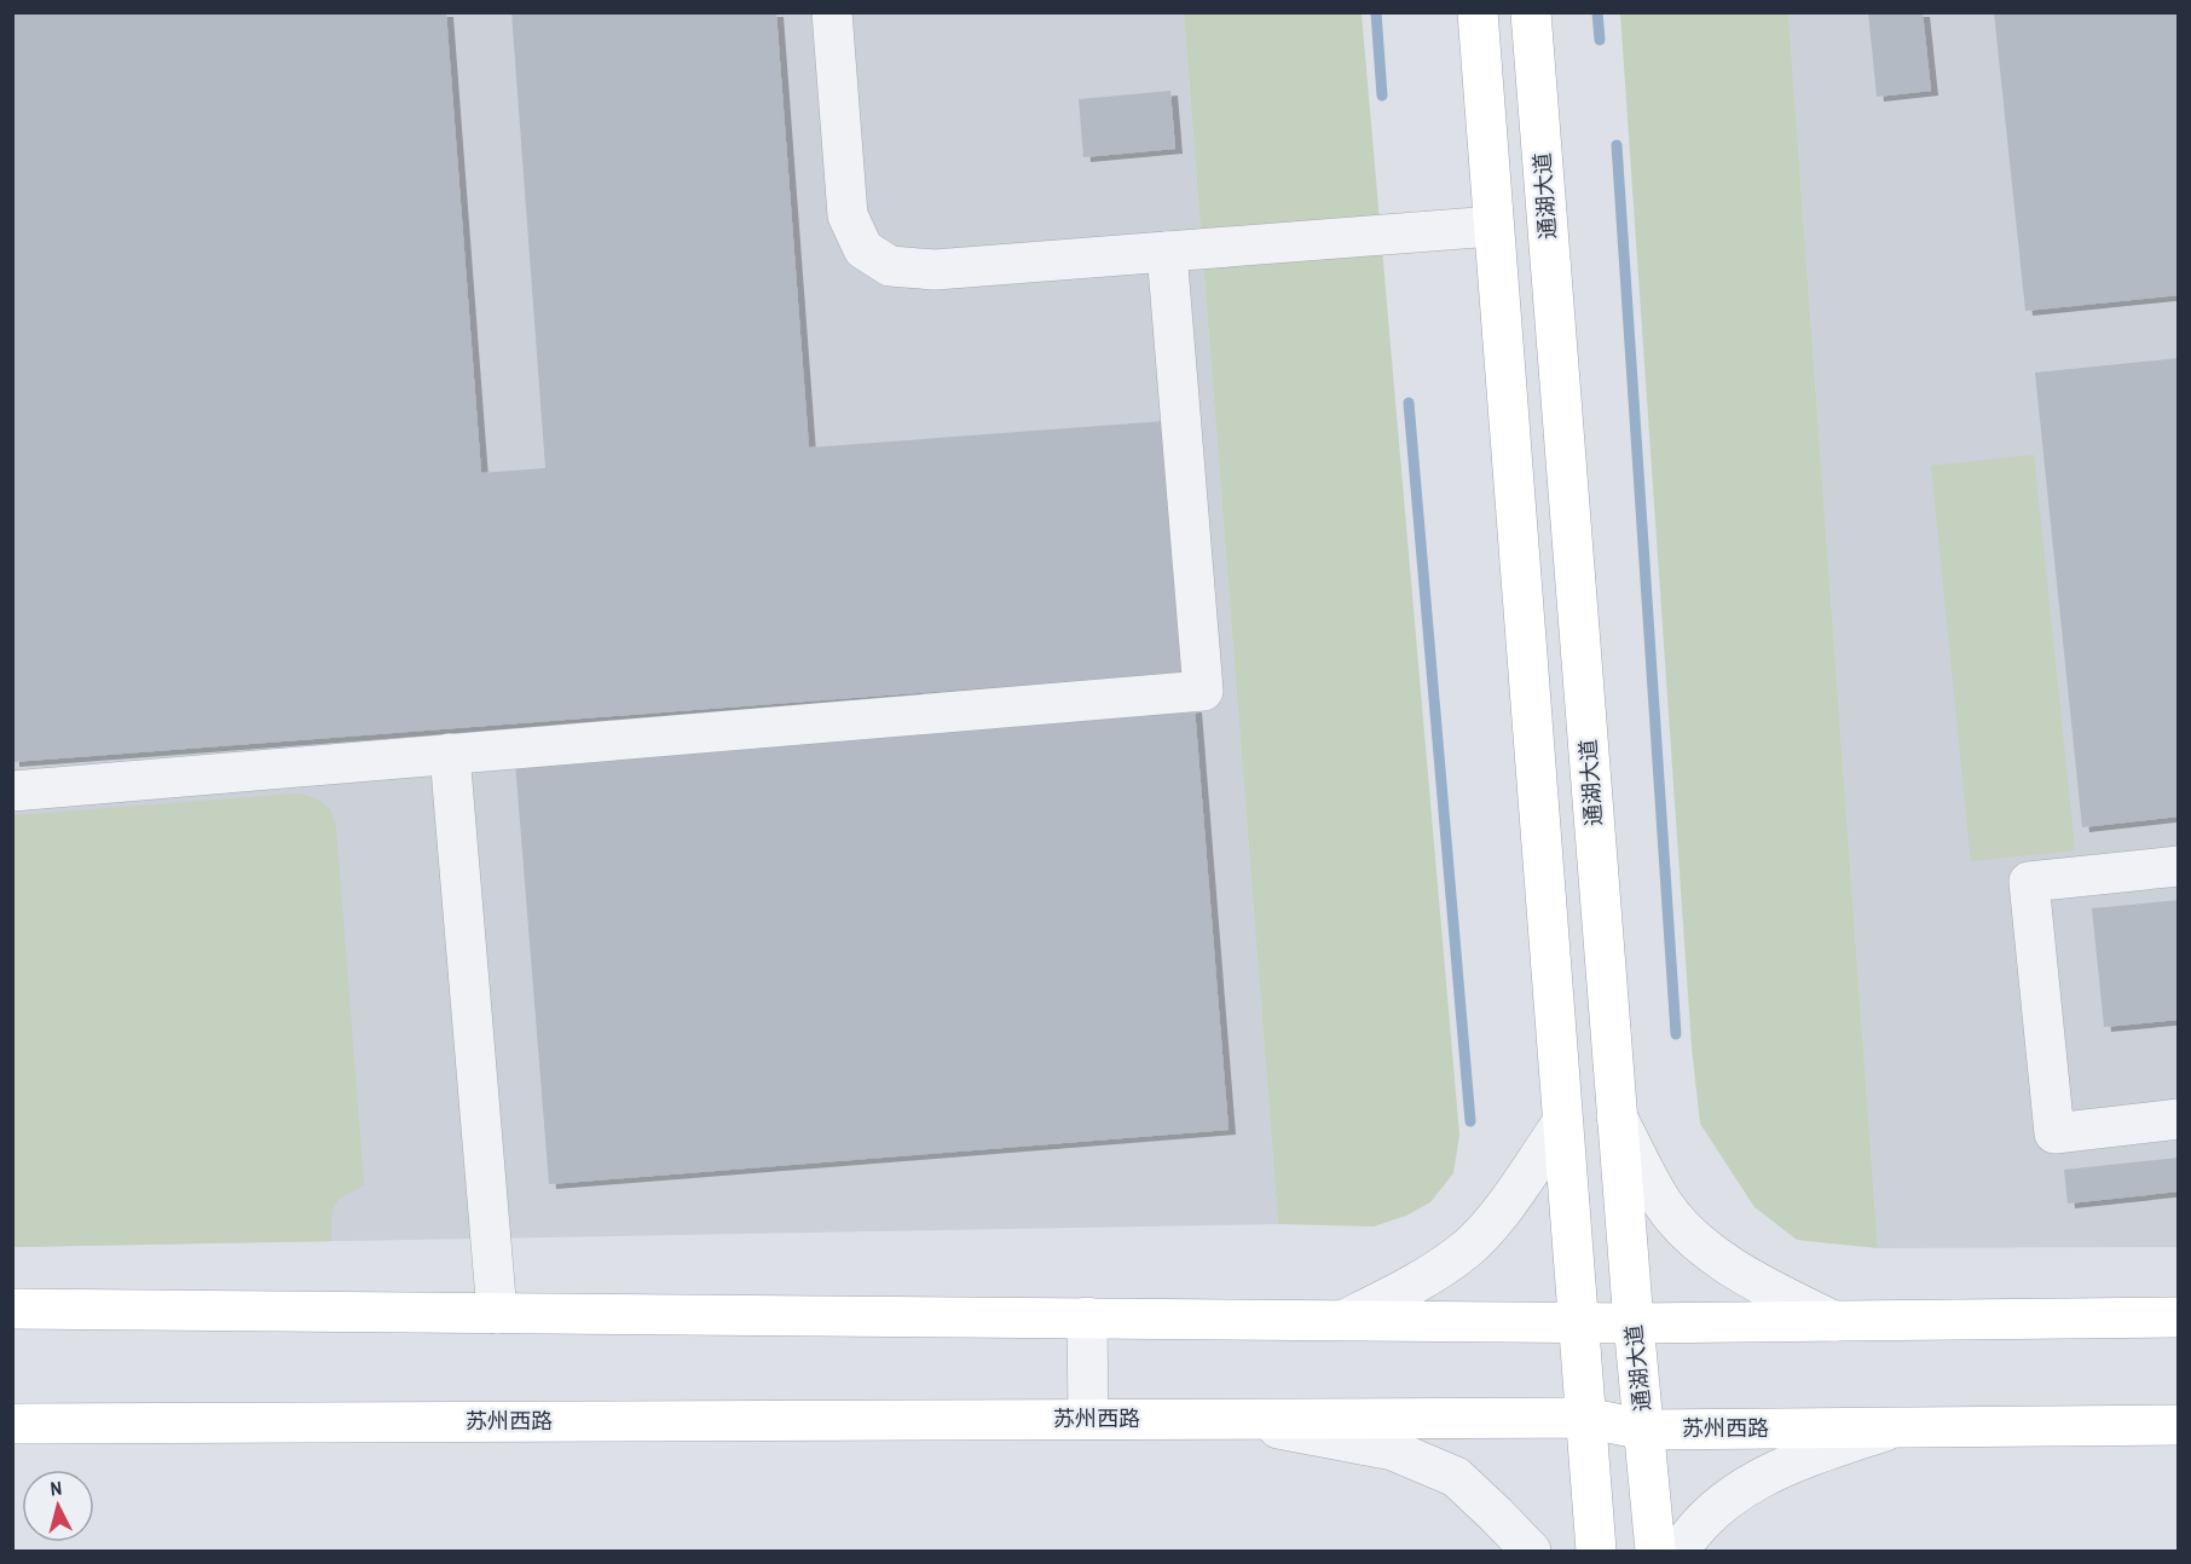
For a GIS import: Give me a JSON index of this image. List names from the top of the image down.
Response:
{
  "streets": {
    "main road": ["通湖大道", "苏州西路"]
  },
  "crossings": [
    ["通湖大道", "苏州西路"]
  ],
  "north": "top"
}
